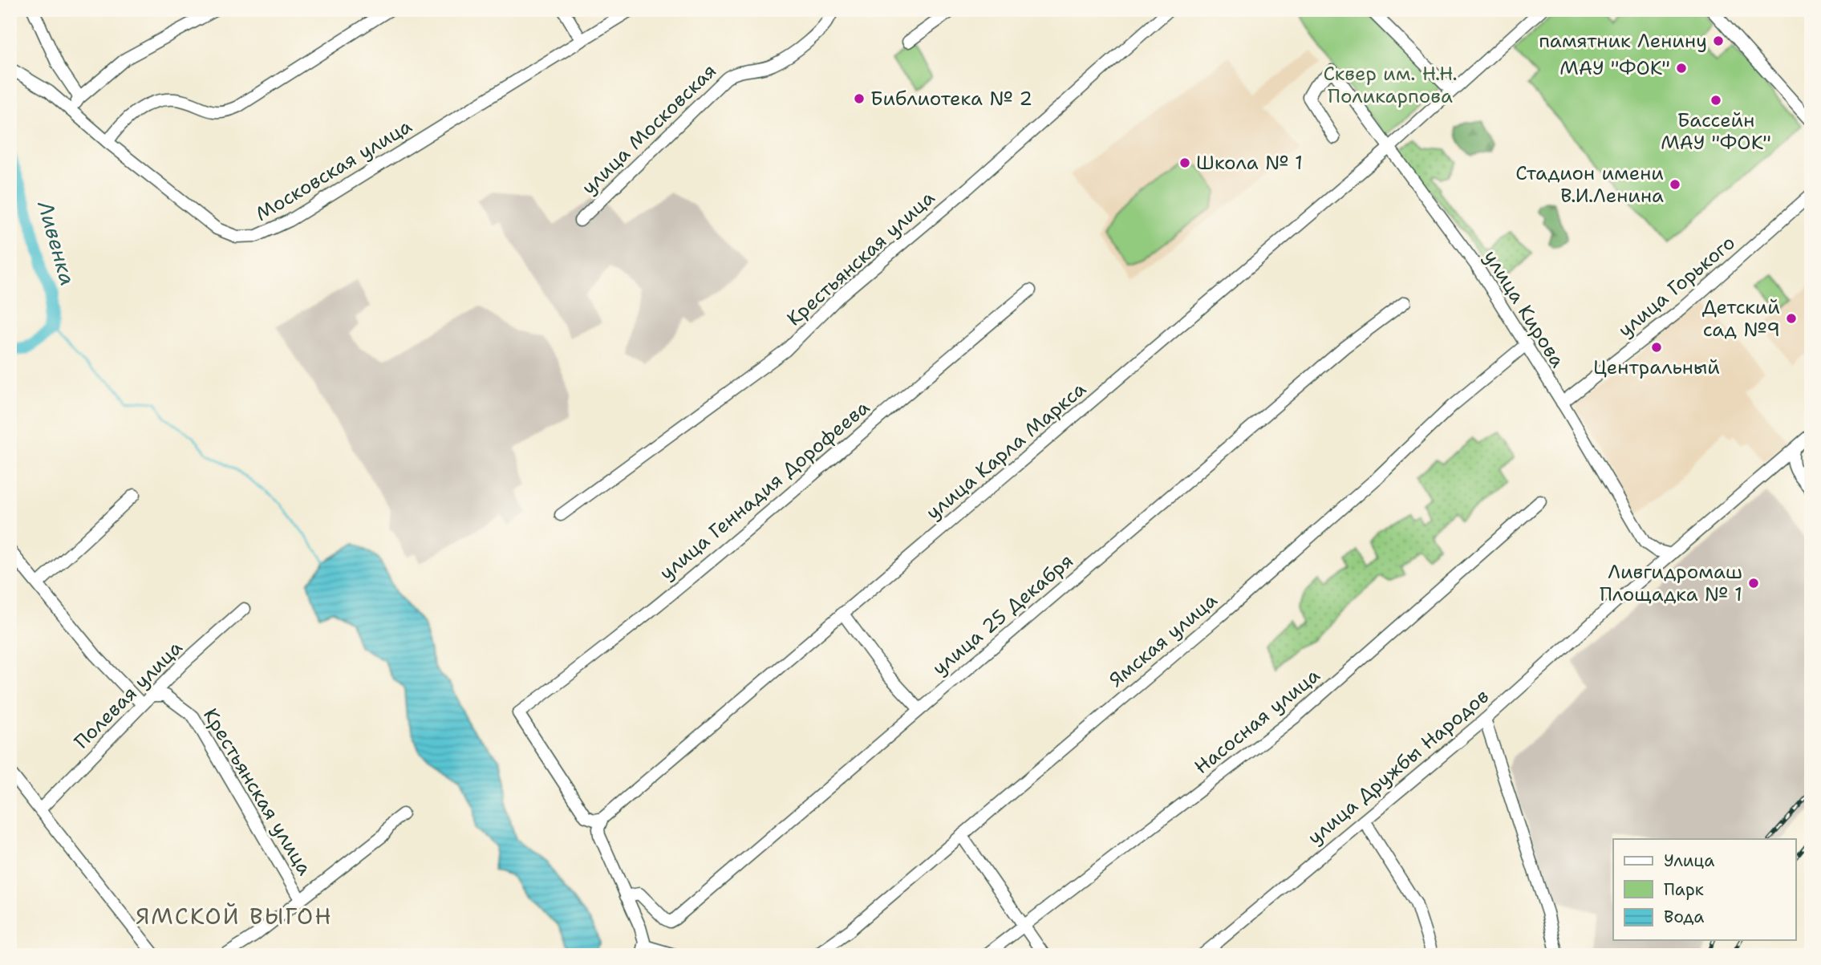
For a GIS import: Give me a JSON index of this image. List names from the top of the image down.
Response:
{
  "streets": {
    "street": [
      "улица Московская",
      "Московская улица",
      "Крестьянская улица",
      "улица Горького",
      "улица Кирова",
      "улица Карла Маркса",
      "улица Геннадия Дорофеева",
      "улица 25 Декабря",
      "Ямская улица",
      "Полевая улица",
      "Насосная улица",
      "улица Дружбы Народов"
    ]
  },
  "crossings": [
    ["Крестьянская улица", "Полевая улица"],
    ["улица Горького", "улица Кирова"],
    ["улица Кирова", "улица Карла Маркса"],
    ["улица Кирова", "Ямская улица"],
    ["улица Карла Маркса", "улица Геннадия Дорофеева"]
  ],
  "districts": ["ЯМСКОЙ ВЫГОН"],
  "water": ["Ливенка"],
  "parks": ["Сквер им. Н.Н. Поликарпова"],
  "places": [
    "памятник Ленину",
    "МАУ \"ФОК\"",
    "Библиотека № 2",
    "Бассейн МАУ \"ФОК\"",
    "Школа № 1",
    "Стадион имени В.И.Ленина",
    "Детский сад №9",
    "Центральный",
    "Ливгидромаш Площадка № 1"
  ],
  "legend": ["Улица", "Парк", "Вода"]
}
